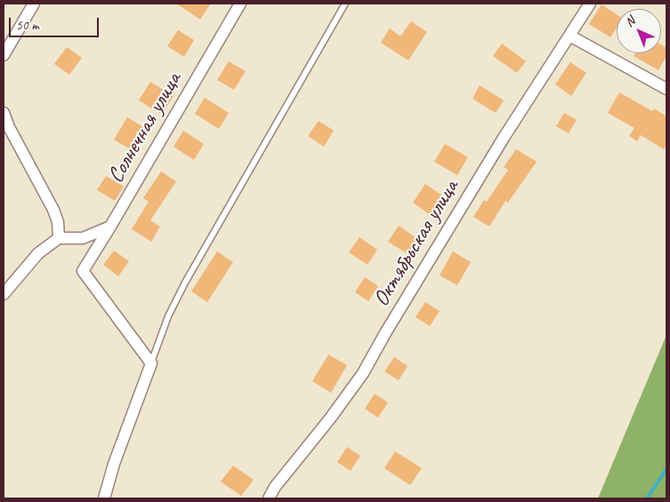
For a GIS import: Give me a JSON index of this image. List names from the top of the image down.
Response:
{
  "streets": {
    "street": ["Солнечная улица", "Октябрьская улица"]
  },
  "scale_bar": "50 m",
  "north": "top left"
}
